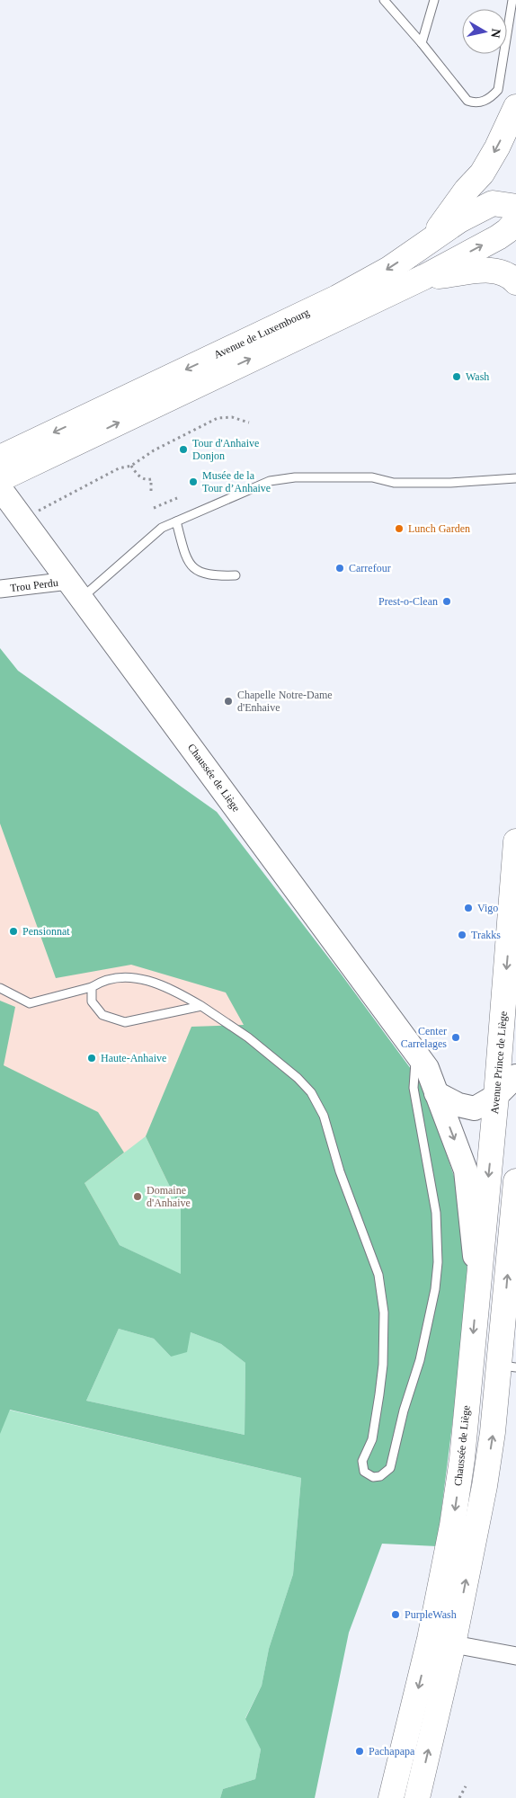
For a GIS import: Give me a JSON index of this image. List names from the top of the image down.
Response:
{
  "streets": {
    "main road": ["Avenue de Luxembourg", "Chaussée de Liège", "Avenue Prince de Liège"],
    "street": ["Trou Perdu"]
  },
  "crossings": [
    ["Trou Perdu", "Chaussée de Liège"],
    ["Chaussée de Liège", "Avenue Prince de Liège"]
  ],
  "one_way": ["Chaussée de Liège", "Avenue Prince de Liège"],
  "places": [
    "Wash",
    "Tour d'Anhaive Donjon",
    "Musée de la Tour d’Anhaive",
    "Lunch Garden",
    "Carrefour",
    "Prest-o-Clean",
    "Chapelle Notre-Dame d'Enhaive",
    "Vigo",
    "Pensionnat",
    "Trakks",
    "Center Carrelages",
    "Haute-Anhaive",
    "Domaine d'Anhaive",
    "PurpleWash",
    "Pachapapa"
  ],
  "north": "right"
}
